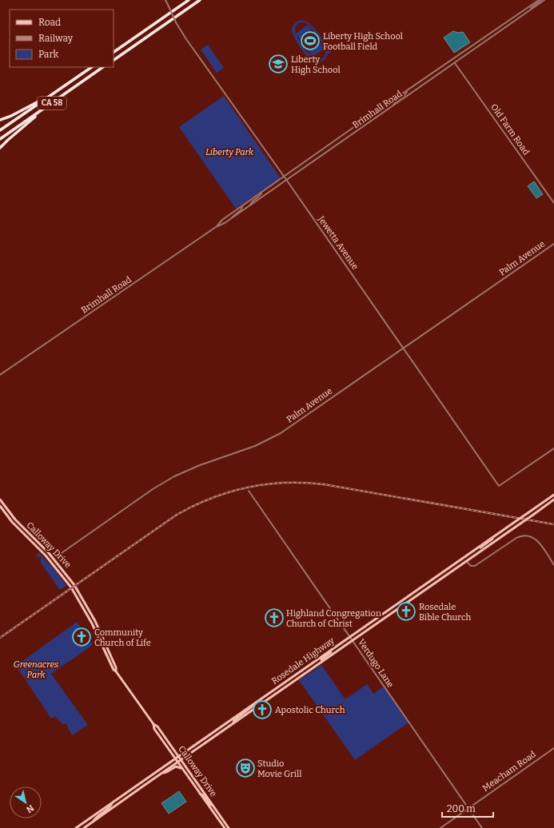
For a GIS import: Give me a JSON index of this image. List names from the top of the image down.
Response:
{
  "streets": {
    "highway": ["CA 58"],
    "main road": ["Calloway Drive", "Rosedale Highway"],
    "street": [
      "Brimhall Road",
      "Old Farm Road",
      "Jewetta Avenue",
      "Palm Avenue",
      "Verdugo Lane",
      "Meacham Road"
    ]
  },
  "crossings": [
    ["Brimhall Road", "Old Farm Road"],
    ["Brimhall Road", "Jewetta Avenue"],
    ["Jewetta Avenue", "Palm Avenue"],
    ["Calloway Drive", "Rosedale Highway"],
    ["Rosedale Highway", "Verdugo Lane"],
    ["Verdugo Lane", "Meacham Road"]
  ],
  "parks": ["Liberty Park", "Greenacres Park"],
  "places": {
    "sports": ["Liberty High School Football Field"],
    "school or university": ["Liberty High School"],
    "church": [
      "Rosedale Bible Church",
      "Highland Congregation Church of Christ",
      "Community Church of Life",
      "Apostolic Church"
    ],
    "theatre": ["Studio Movie Grill"]
  },
  "legend": ["Road", "Railway", "Park"],
  "scale_bar": "200 m",
  "north": "bottom right"
}
